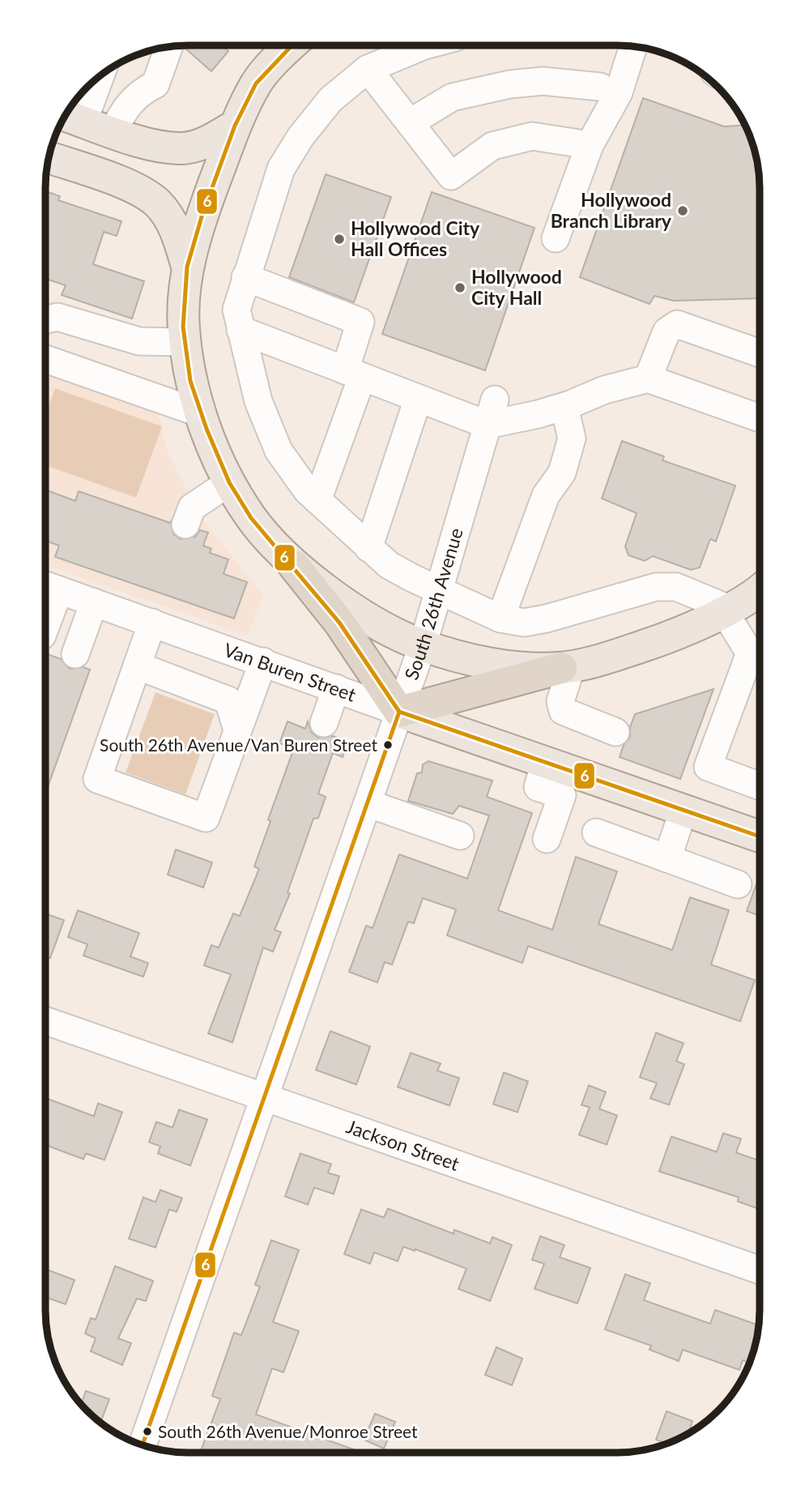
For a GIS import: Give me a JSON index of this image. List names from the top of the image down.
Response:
{
  "streets": {
    "main road": ["Van Buren Street"],
    "street": ["South 26th Avenue", "Jackson Street"]
  },
  "crossings": [
    ["South 26th Avenue", "Van Buren Street"],
    ["South 26th Avenue", "Jackson Street"]
  ],
  "places": [
    "Hollywood Branch Library",
    "Hollywood City Hall Offices",
    "Hollywood City Hall",
    "South 26th Avenue/Van Buren Street",
    "South 26th Avenue/Monroe Street"
  ],
  "lines": ["transit line 6"]
}
